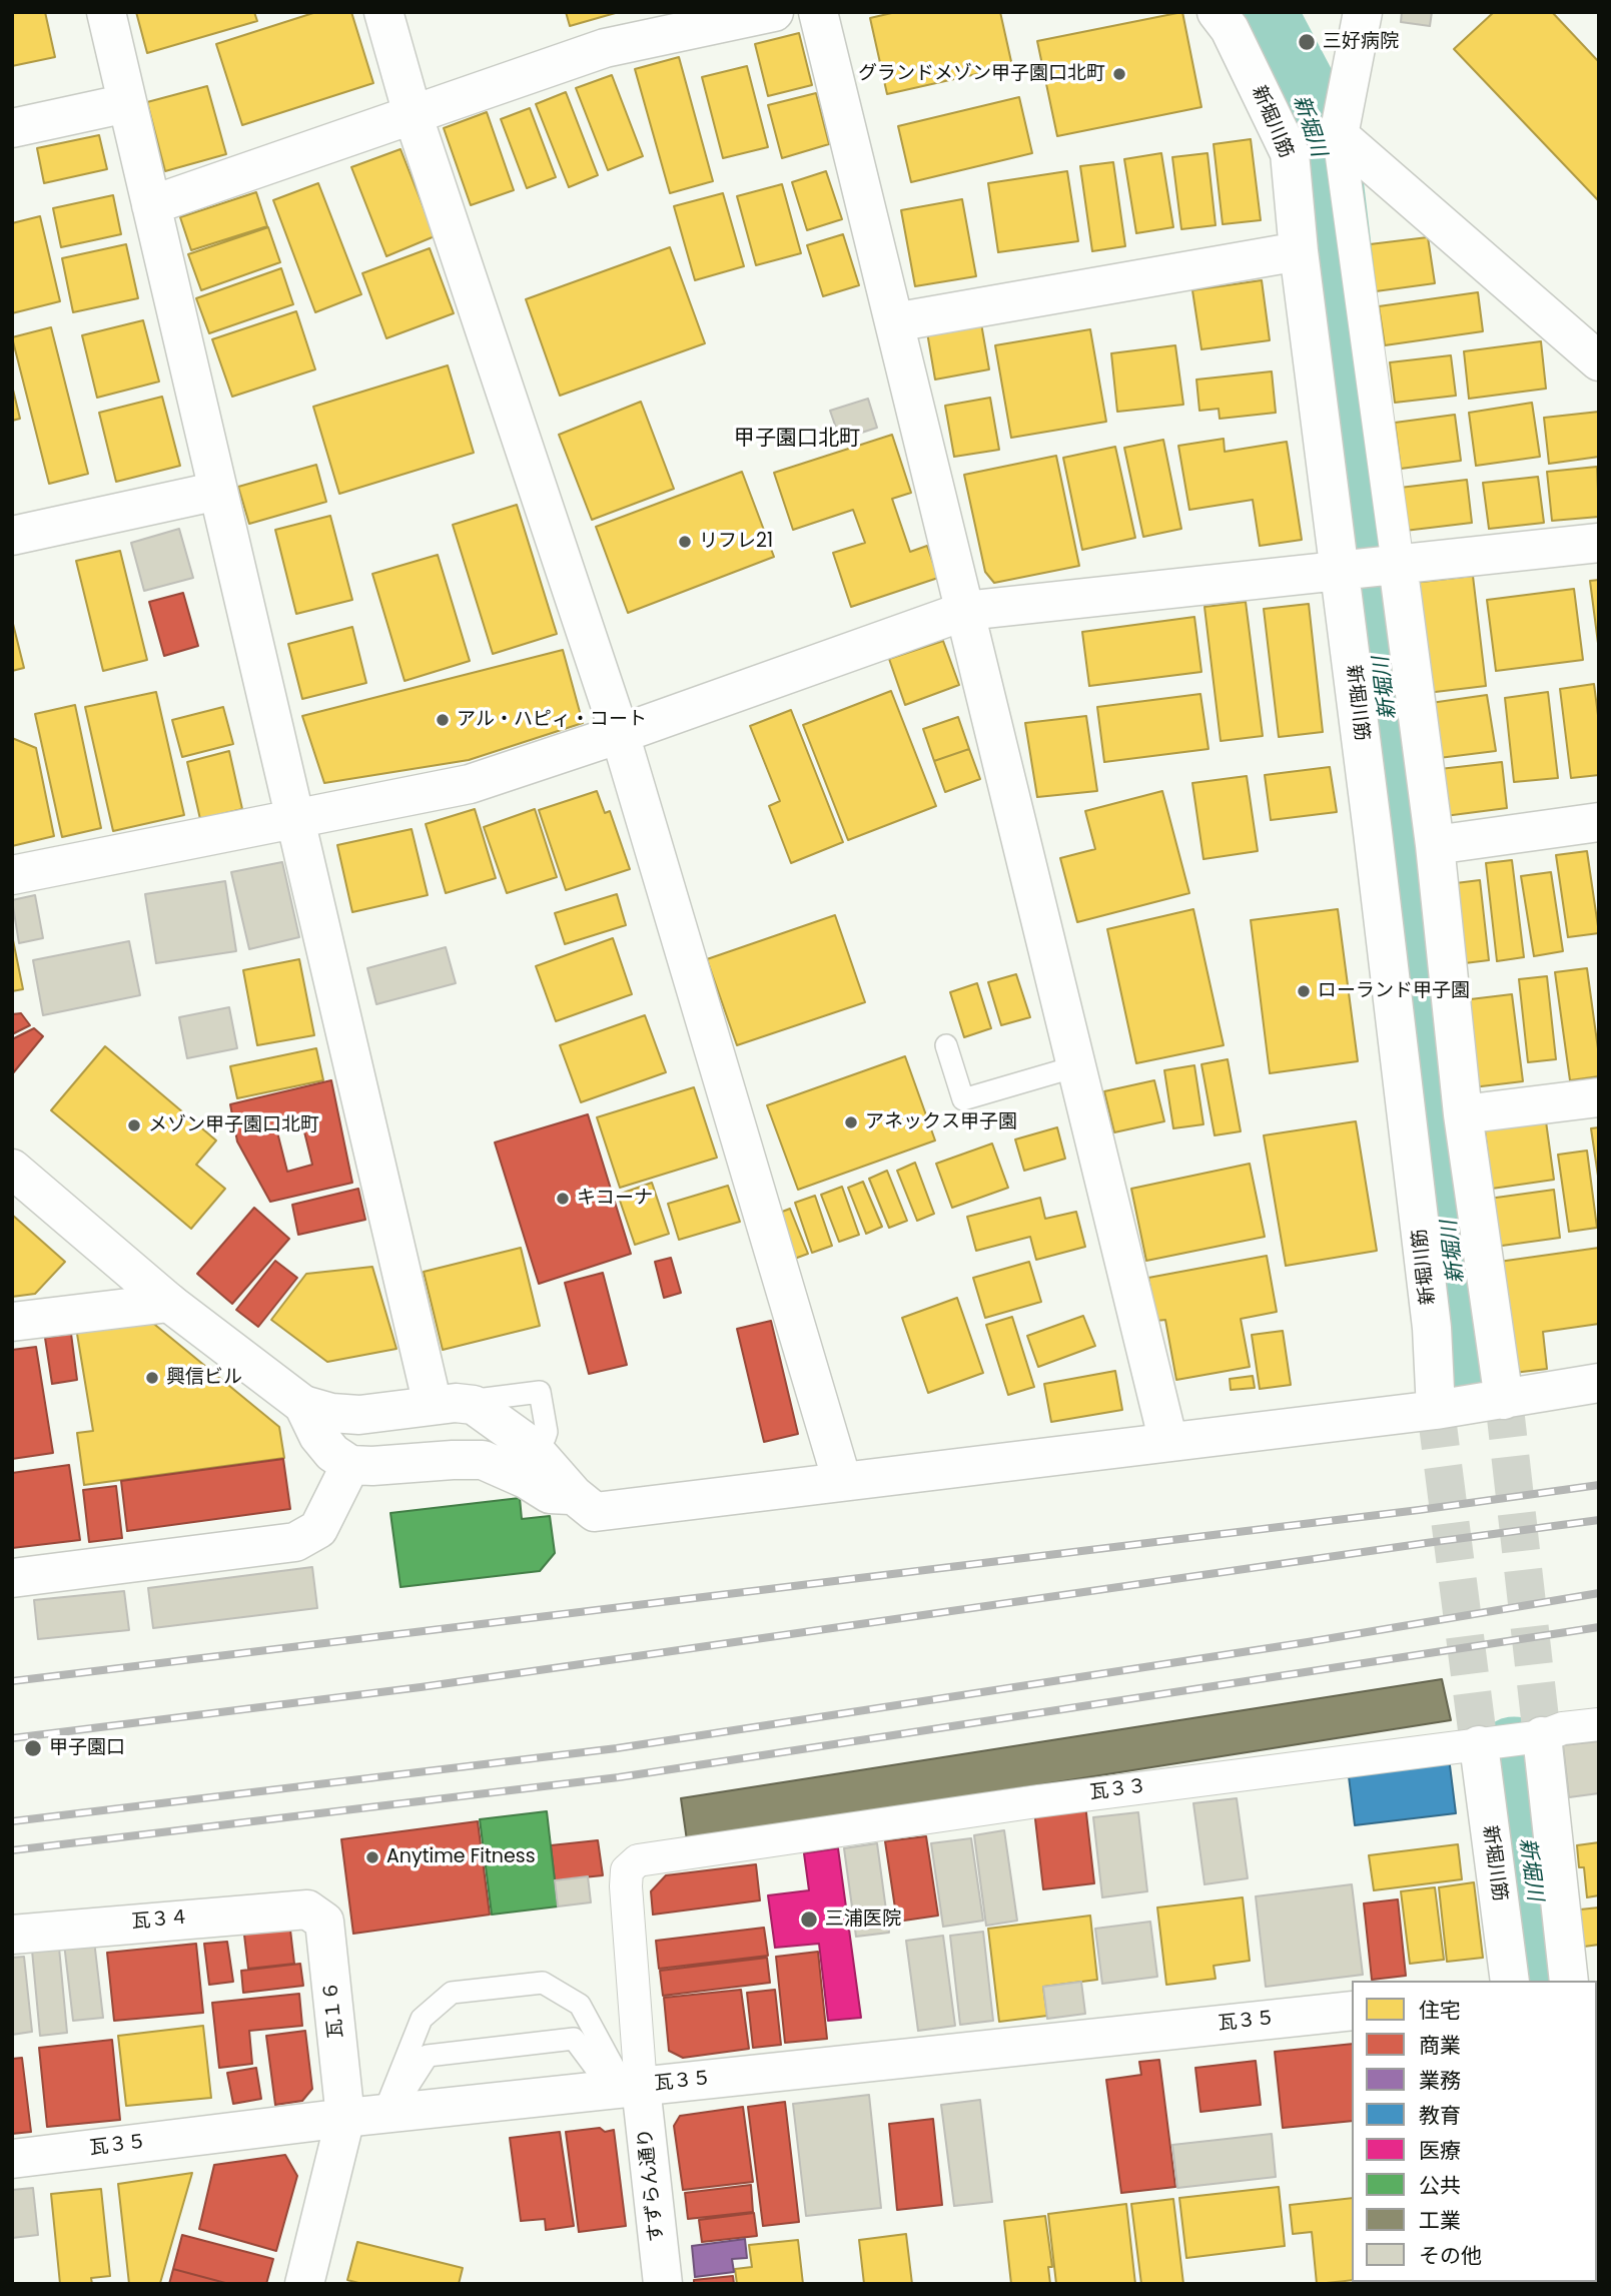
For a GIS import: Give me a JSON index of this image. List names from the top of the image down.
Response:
{
  "streets": {
    "street": [
      "新堀川筋",
      "瓦３３",
      "瓦３４",
      "瓦１６",
      "瓦３５",
      "すずらん通り"
    ]
  },
  "crossings": [
    ["新堀川筋", "瓦３３"],
    ["瓦３３", "瓦３５"],
    ["瓦３３", "すずらん通り"],
    ["瓦３４", "瓦１６"],
    ["瓦１６", "瓦３５"],
    ["瓦３５", "すずらん通り"]
  ],
  "districts": ["甲子園口北町"],
  "water": ["新堀川"],
  "places": [
    "三好病院",
    "グランドメゾン甲子園口北町",
    "リフレ21",
    "アル・ハピィ・コート",
    "ローランド甲子園",
    "アネックス甲子園",
    "メゾン甲子園口北町",
    "キコーナ",
    "興信ビル",
    "甲子園口",
    "Anytime Fitness",
    "三浦医院"
  ],
  "legend": [
    "住宅",
    "商業",
    "業務",
    "教育",
    "医療",
    "公共",
    "工業",
    "その他"
  ]
}
